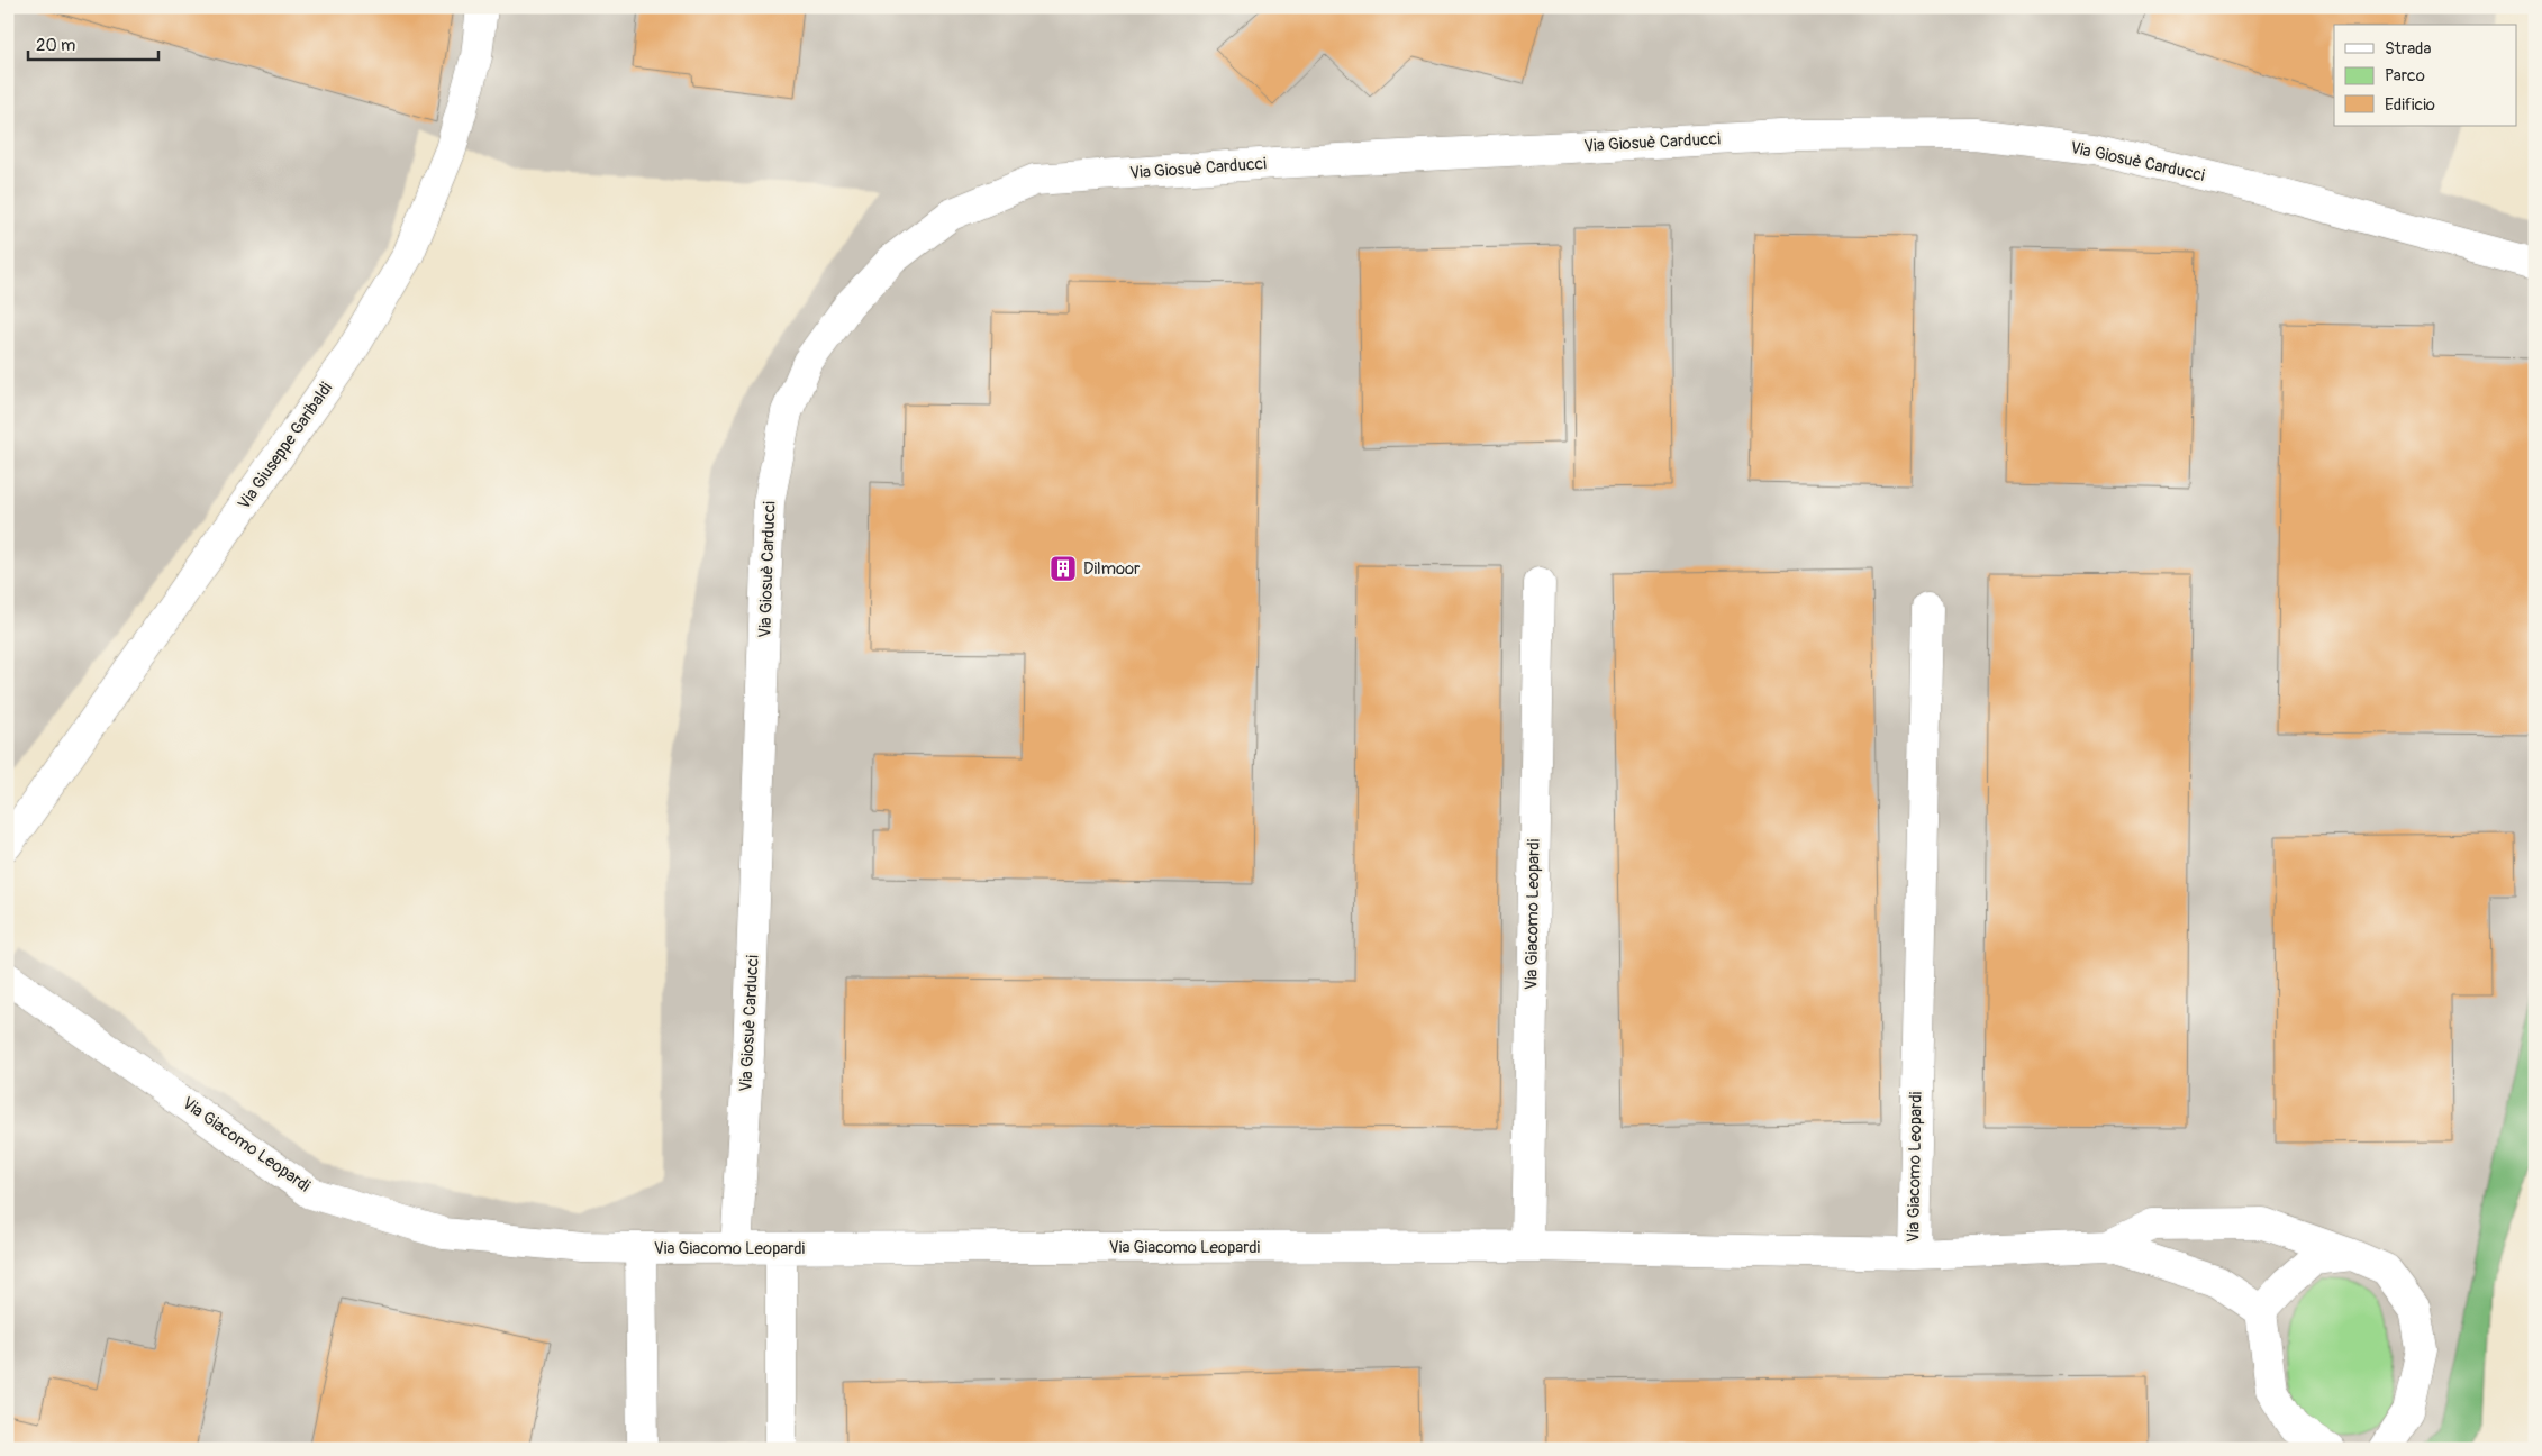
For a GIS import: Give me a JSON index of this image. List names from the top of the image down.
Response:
{
  "streets": {
    "street": ["Via Giosuè Carducci", "Via Giuseppe Garibaldi", "Via Giacomo Leopardi"]
  },
  "crossings": [
    ["Via Giosuè Carducci", "Via Giacomo Leopardi"]
  ],
  "places": {
    "building": ["Dilmoor"]
  },
  "legend": ["Strada", "Parco", "Edificio"],
  "scale_bar": "20 m"
}
